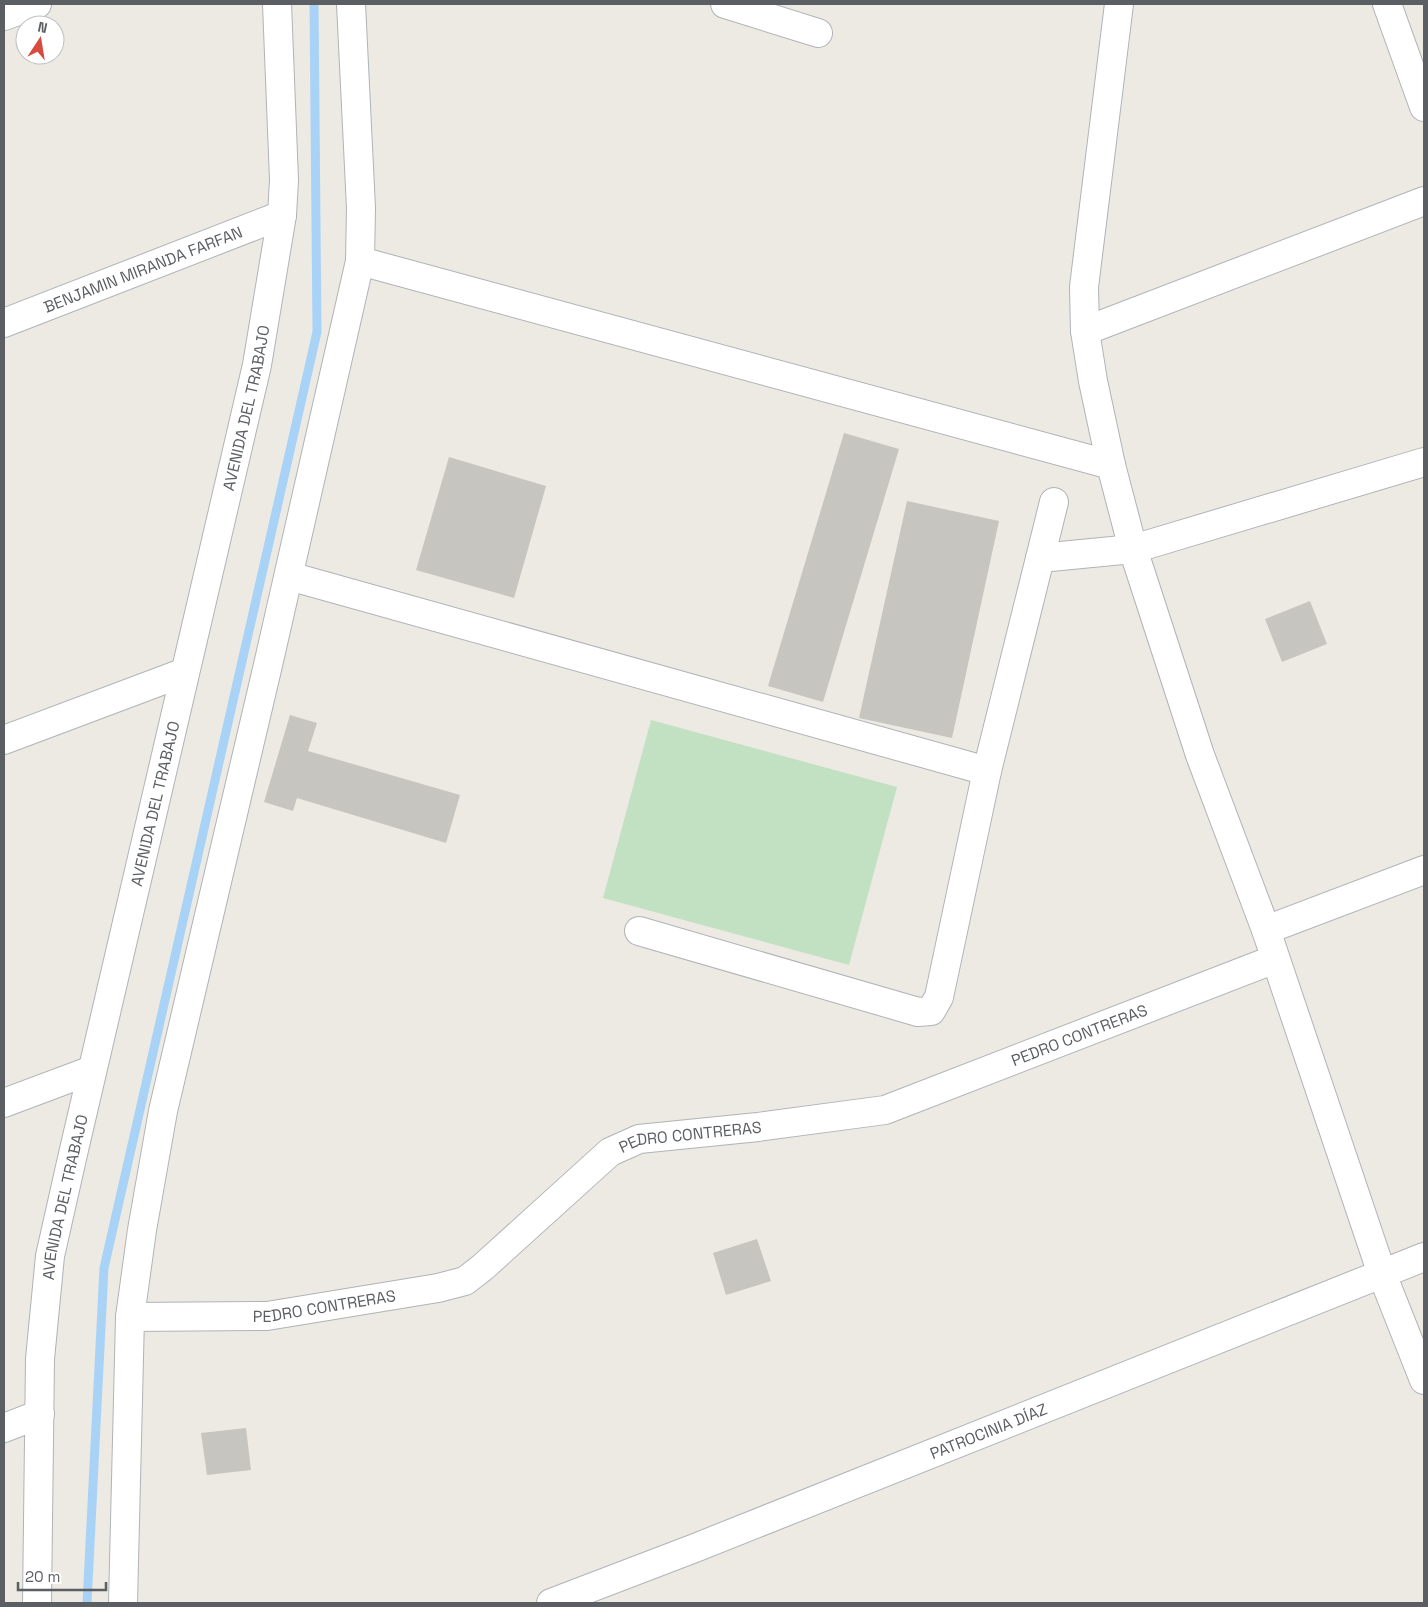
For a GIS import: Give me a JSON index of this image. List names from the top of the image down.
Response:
{
  "streets": {
    "street": [
      "BENJAMIN MIRANDA FARFAN",
      "AVENIDA DEL TRABAJO",
      "PEDRO CONTRERAS",
      "PATROCINIA DÍAZ"
    ]
  },
  "crossings": [
    ["BENJAMIN MIRANDA FARFAN", "AVENIDA DEL TRABAJO"]
  ],
  "scale_bar": "20 m",
  "north": "top"
}
